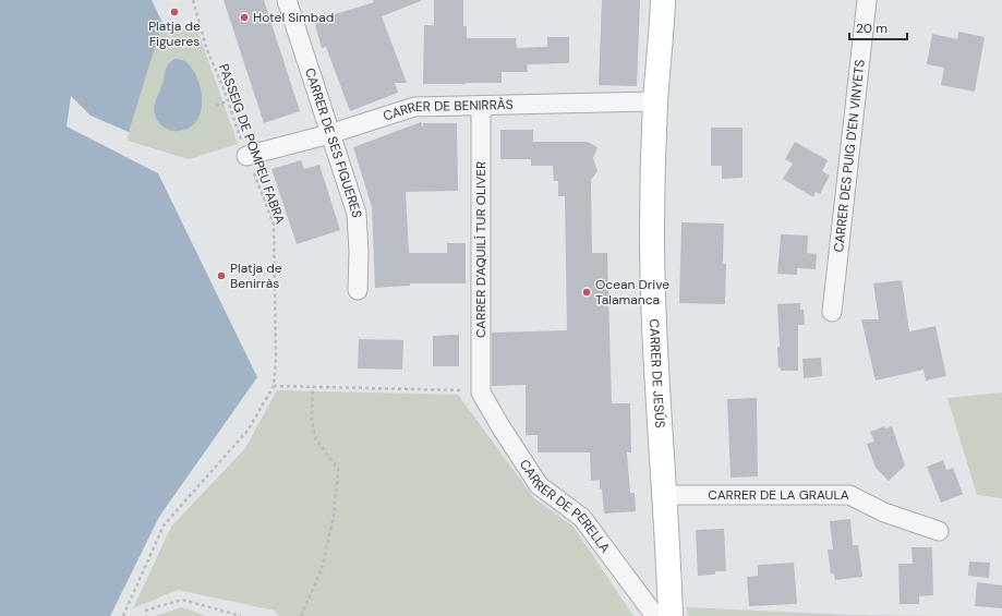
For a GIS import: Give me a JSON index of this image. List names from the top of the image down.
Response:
{
  "streets": {
    "street": [
      "CARRER DE BENIRRÀS",
      "CARRER DE SES FIGUERES",
      "CARRER DES PUIG D'EN VINYETS",
      "CARRER D'AQUILÍ TUR OLIVER",
      "CARRER DE JESÚS",
      "CARRER DE LA GRAULA",
      "CARRER DE PERELLA"
    ],
    "path": ["PASSEIG DE POMPEU FABRA"]
  },
  "crossings": [
    ["CARRER DE BENIRRÀS", "PASSEIG DE POMPEU FABRA"],
    ["CARRER DE BENIRRÀS", "CARRER DE SES FIGUERES"],
    ["CARRER DE BENIRRÀS", "CARRER D'AQUILÍ TUR OLIVER"],
    ["CARRER DE BENIRRÀS", "CARRER DE JESÚS"],
    ["CARRER D'AQUILÍ TUR OLIVER", "CARRER DE PERELLA"],
    ["CARRER DE JESÚS", "CARRER DE LA GRAULA"]
  ],
  "places": [
    "Platja de Figueres",
    "Hotel Simbad",
    "Platja de Benirràs",
    "Ocean Drive Talamanca"
  ],
  "scale_bar": "20 m"
}
